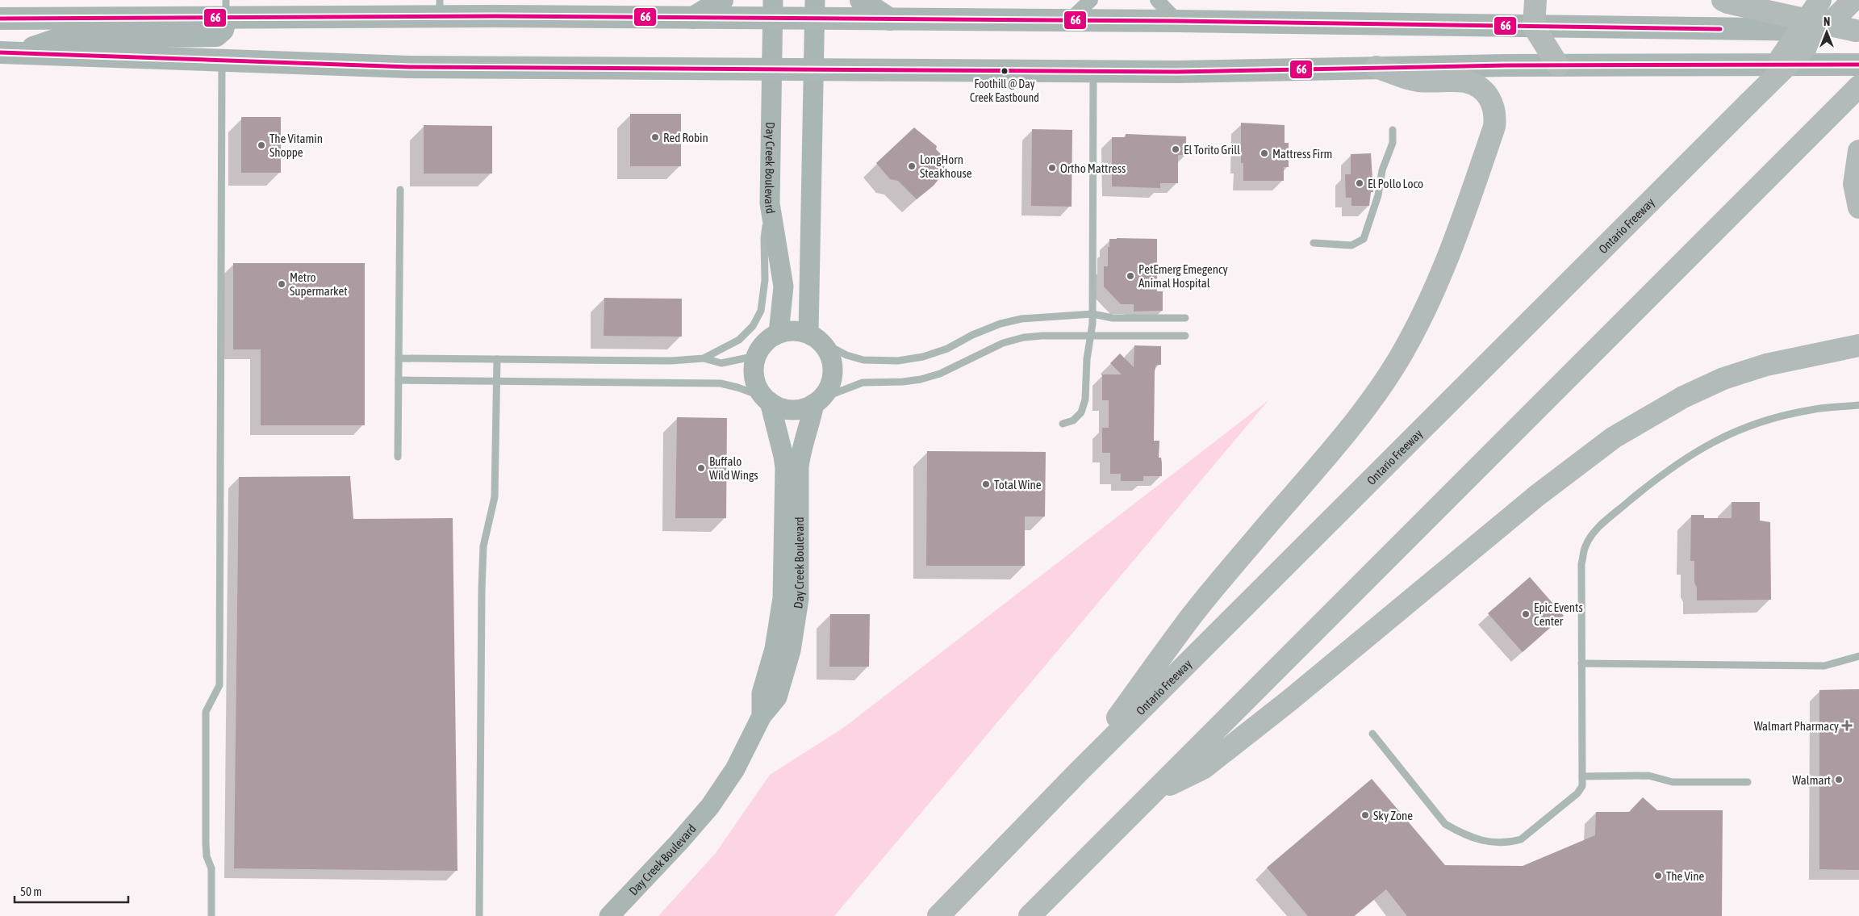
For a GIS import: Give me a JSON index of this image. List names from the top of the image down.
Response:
{
  "streets": {
    "highway": ["Ontario Freeway"],
    "street": ["Day Creek Boulevard"]
  },
  "places": {
    "other": [
      "Foothill @ Day Creek Eastbound",
      "Red Robin",
      "The Vitamin Shoppe",
      "El Torito Grill",
      "Mattress Firm",
      "LongHorn Steakhouse",
      "Ortho Mattress",
      "El Pollo Loco",
      "PetEmerg Emegency Animal Hospital",
      "Metro Supermarket",
      "Buffalo Wild Wings",
      "Total Wine",
      "Epic Events Center",
      "Walmart",
      "Sky Zone",
      "The Vine"
    ],
    "health": ["Walmart Pharmacy"]
  },
  "lines": ["transit line 66"],
  "scale_bar": "50 m",
  "north": "top"
}
